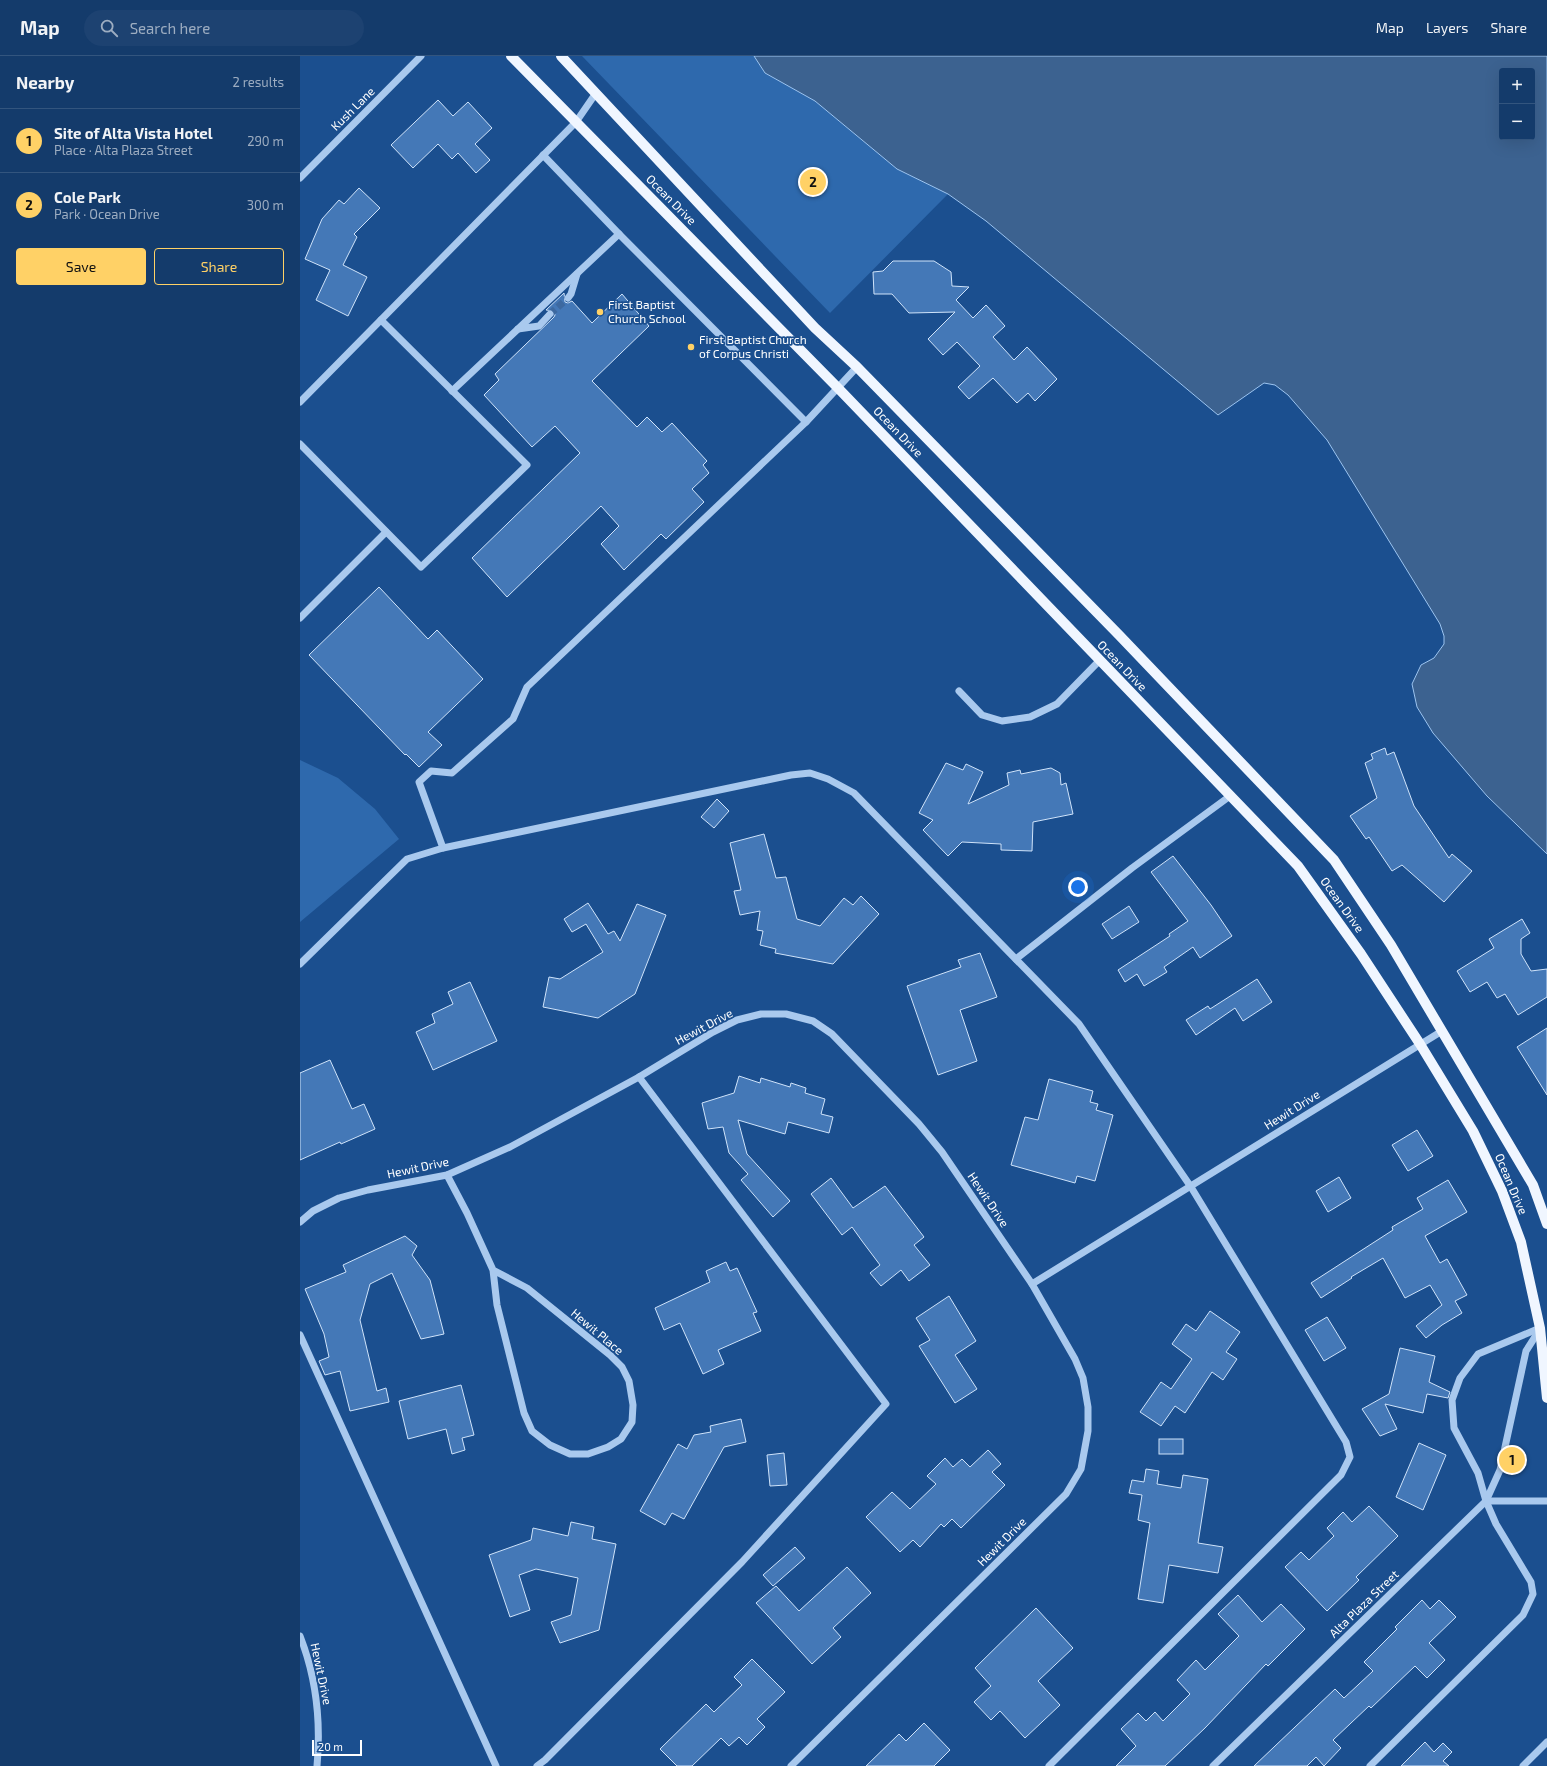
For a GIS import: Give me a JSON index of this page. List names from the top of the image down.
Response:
{
  "streets": {
    "main road": ["Ocean Drive"],
    "street": [
      "Kush Lane",
      "Hewit Drive",
      "Hewit Place",
      "Alta Plaza Street"
    ]
  },
  "crossings": [
    ["Ocean Drive", "Hewit Drive"],
    ["Hewit Drive", "Hewit Place"]
  ],
  "places": ["First Baptist Church School", "First Baptist Church of Corpus Christi"],
  "scale_bar": "20 m",
  "page": {
    "header": "Map",
    "search": "Search here",
    "nav": ["Map", "Layers", "Share"],
    "heading": ["Nearby", "2 results"],
    "map_buttons": ["+", "−"],
    "list": [
      {
        "mark": "1",
        "name": "Site of Alta Vista Hotel",
        "note": "Place · Alta Plaza Street",
        "value": "290 m"
      },
      {
        "mark": "2",
        "name": "Cole Park",
        "note": "Park · Ocean Drive",
        "value": "300 m"
      }
    ],
    "pins": ["2", "1"],
    "buttons": ["Save", "Share"],
    "scale": "20 m"
  }
}
